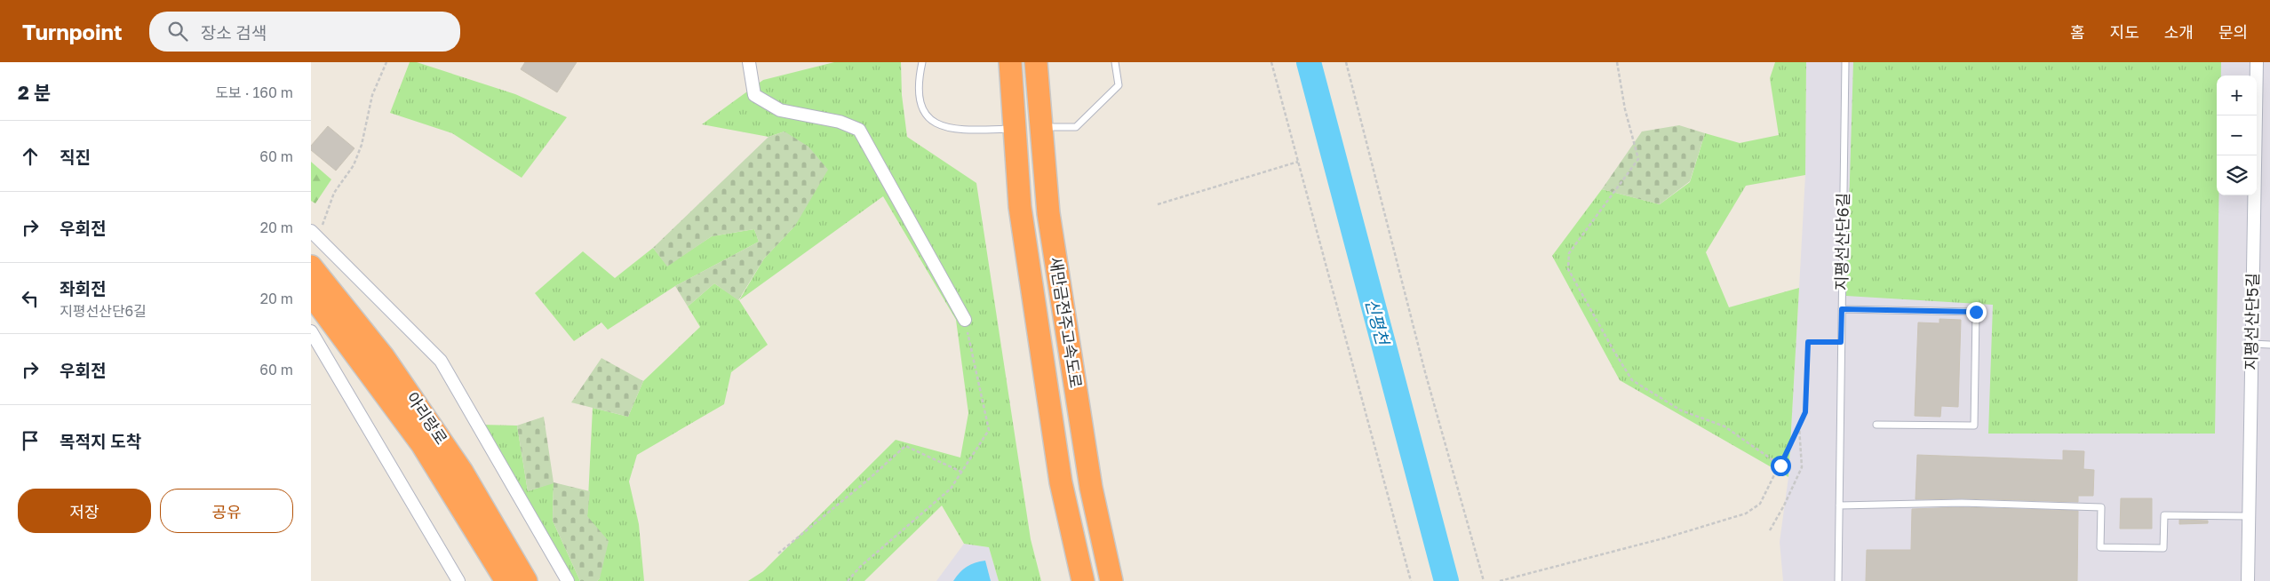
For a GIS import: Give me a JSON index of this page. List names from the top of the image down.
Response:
{
  "streets": {
    "highway": ["새만금전주고속도로", "아리랑로"],
    "street": ["지평선산단5길"],
    "lane": ["지평선산단6길"]
  },
  "water": ["신평천"],
  "page": {
    "header": "Turnpoint",
    "search": "장소 검색",
    "nav": [
      "홈",
      "지도",
      "소개",
      "문의"
    ],
    "heading": ["2 분", "도보 · 160 m"],
    "map_buttons": ["+", "−"],
    "list": [
      ["직진", "60 m"],
      ["우회전", "20 m"],
      ["좌회전", "지평선산단6길", "20 m"],
      ["우회전", "60 m"],
      "목적지 도착"
    ],
    "buttons": ["저장", "공유"]
  }
}
